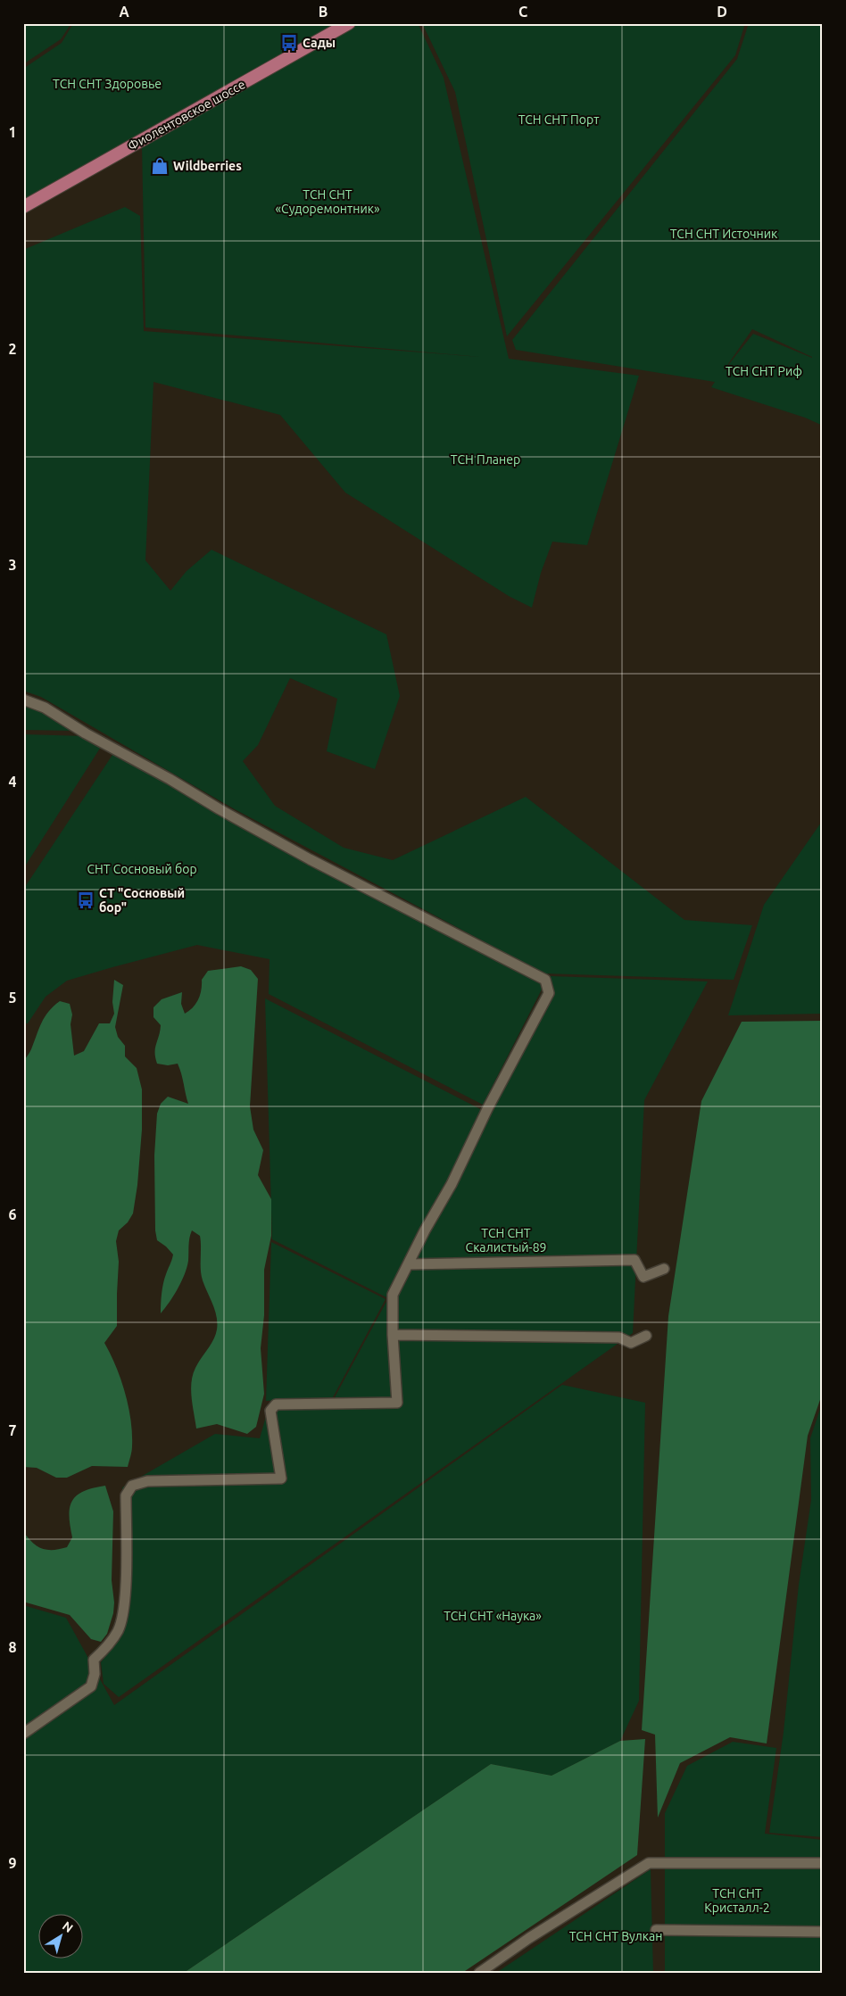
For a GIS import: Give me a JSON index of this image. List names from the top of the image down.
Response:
{
  "streets": {
    "main road": ["Фиолентовское шоссе"]
  },
  "parks": [
    "ТСН СНТ Здоровье",
    "ТСН СНТ Порт",
    "ТСН СНТ «Судоремонтник»",
    "ТСН СНТ Источник",
    "ТСН СНТ Риф",
    "ТСН Планер",
    "СНТ Сосновый бор",
    "ТСН СНТ Скалистый-89",
    "ТСН СНТ «Наука»",
    "ТСН СНТ Кристалл-2",
    "ТСН СНТ Вулкан"
  ],
  "places": {
    "bus stop": ["Сады", "СТ \"Сосновый бор\""],
    "shop": ["Wildberries"]
  },
  "north": "top right",
  "grid": {
    "columns": [
      "A",
      "B",
      "C",
      "D"
    ],
    "rows": [
      "1",
      "2",
      "3",
      "4",
      "5",
      "6",
      "7",
      "8",
      "9"
    ]
  }
}
